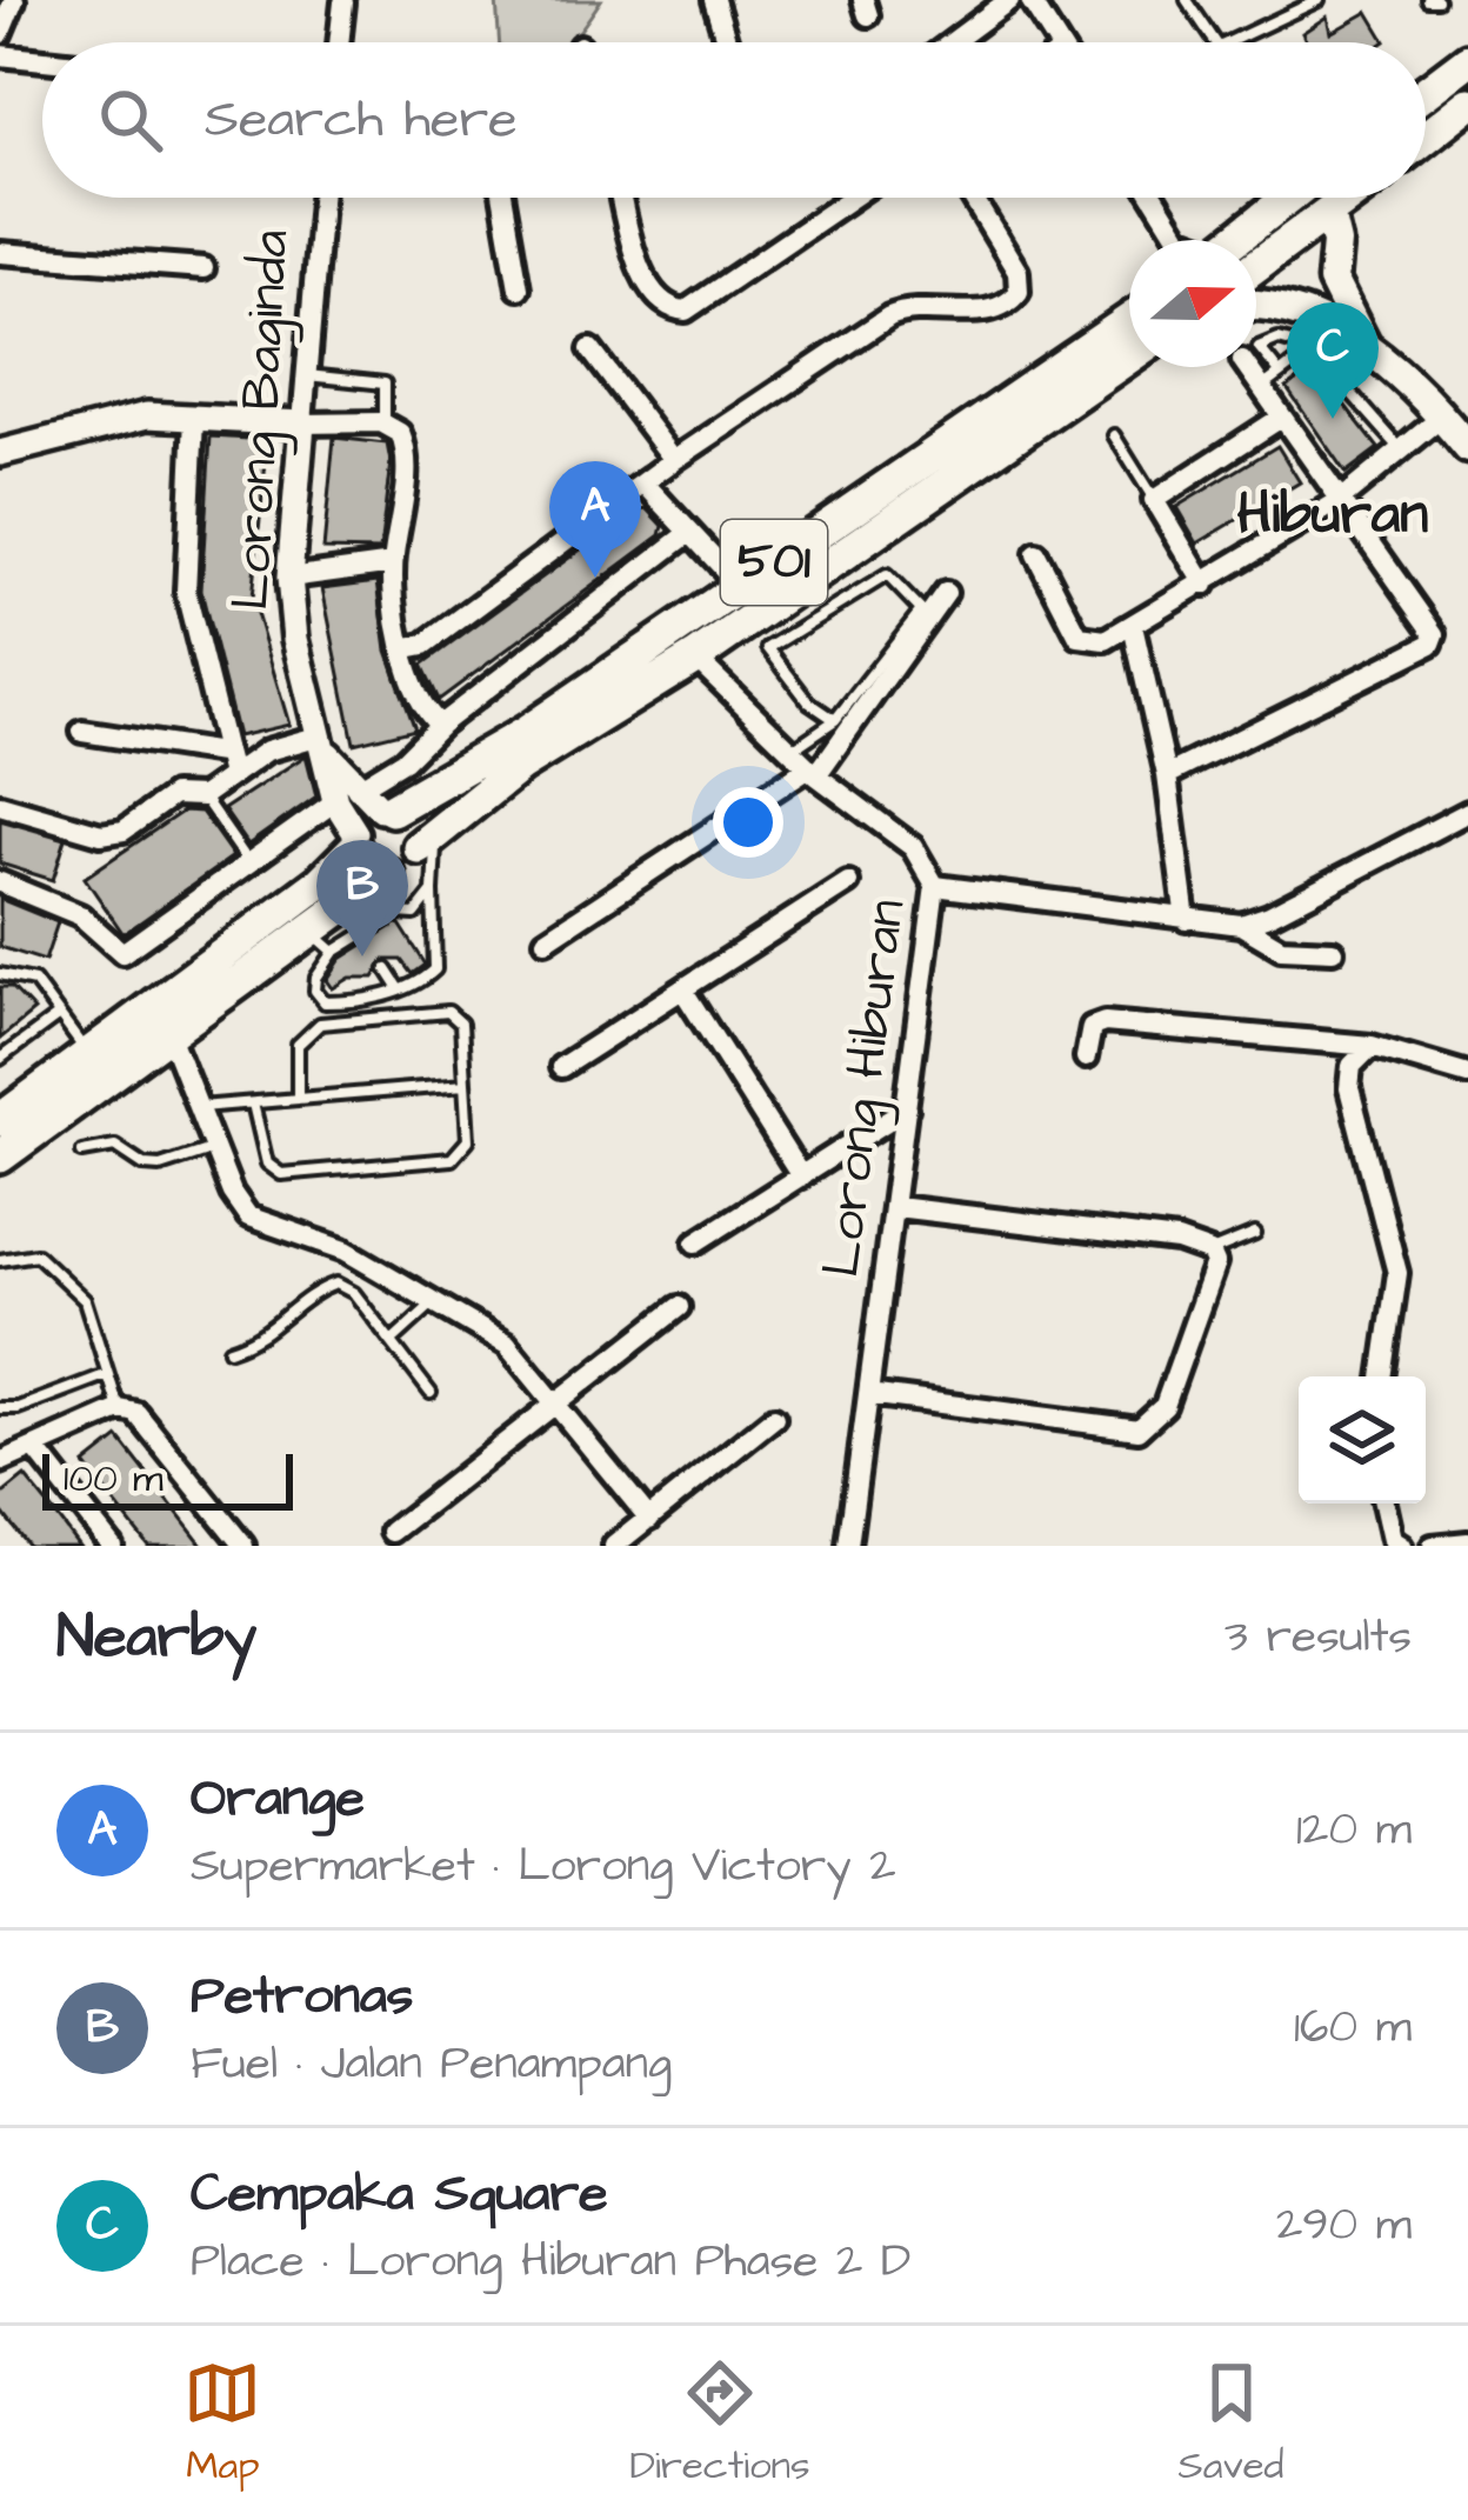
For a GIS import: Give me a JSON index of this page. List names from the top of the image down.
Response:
{
  "streets": {
    "main road": ["501"],
    "street": ["Lorong Baginda", "Lorong Hiburan"]
  },
  "crossings": [
    ["Lorong Baginda", "501"],
    ["501", "Lorong Hiburan"]
  ],
  "districts": ["Hiburan"],
  "scale_bar": "100 m",
  "north": "right",
  "page": {
    "search": "Search here",
    "pins": ["C", "A", "B"],
    "scale": "100 m",
    "heading": ["Nearby", "3 results"],
    "list": [
      {
        "mark": "A",
        "name": "Orange",
        "note": "Supermarket · Lorong Victory 2",
        "value": "120 m"
      },
      {
        "mark": "B",
        "name": "Petronas",
        "note": "Fuel · Jalan Penampang",
        "value": "160 m"
      },
      {
        "mark": "C",
        "name": "Cempaka Square",
        "note": "Place · Lorong Hiburan Phase 2 D",
        "value": "290 m"
      }
    ],
    "nav": ["Map", "Directions", "Saved"]
  }
}
